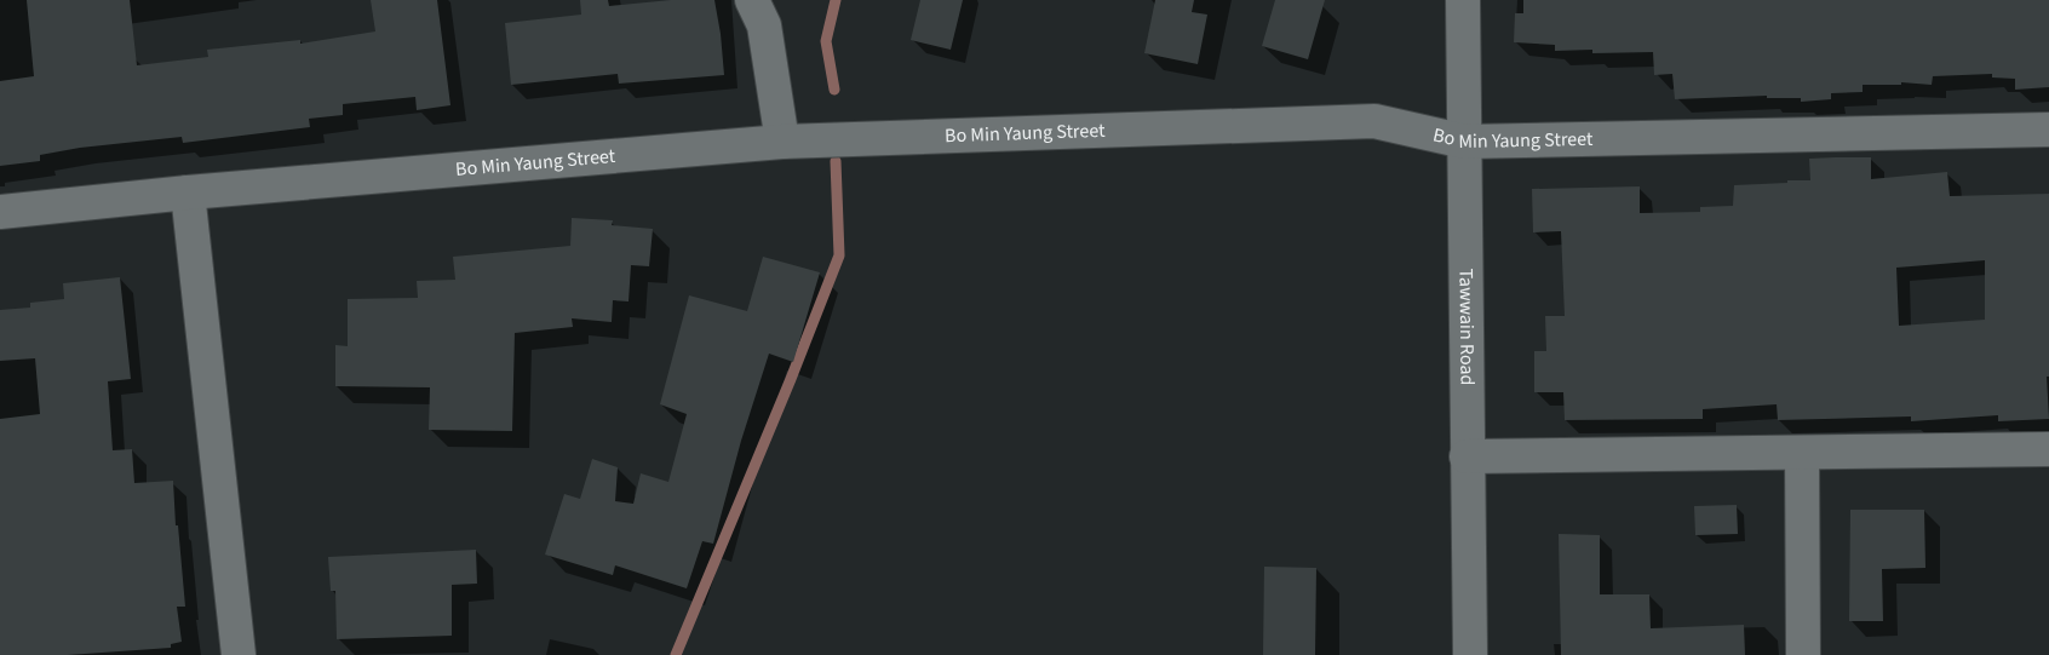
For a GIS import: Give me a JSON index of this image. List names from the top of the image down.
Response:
{
  "streets": {
    "street": ["Bo Min Yaung Street", "Tawwain Road"]
  },
  "crossings": [
    ["Bo Min Yaung Street", "Tawwain Road"]
  ]
}
